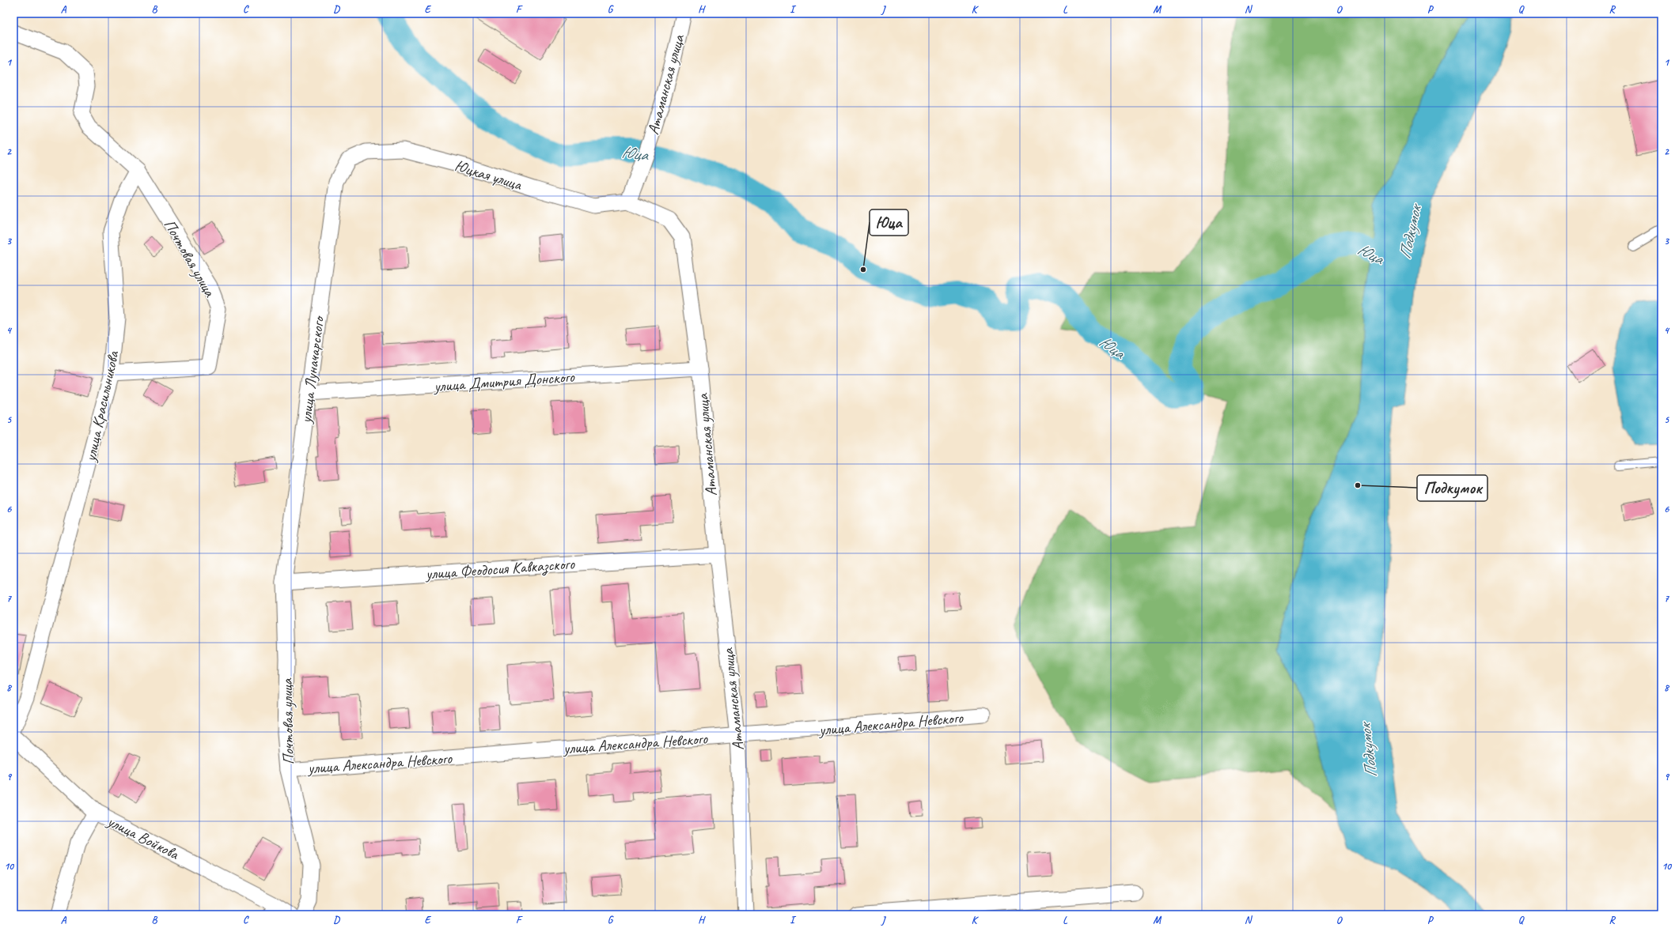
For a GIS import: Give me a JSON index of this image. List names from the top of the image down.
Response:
{
  "streets": {
    "street": [
      "Атаманская улица",
      "Юцкая улица",
      "Почтовая улица",
      "улица Луначарского",
      "улица Дмитрия Донского",
      "улица Красильникова",
      "улица Феодосия Кавказского",
      "улица Александра Невского",
      "улица Войкова"
    ]
  },
  "crossings": [
    ["Атаманская улица", "Юцкая улица"],
    ["Атаманская улица", "улица Дмитрия Донского"],
    ["Атаманская улица", "улица Феодосия Кавказского"],
    ["Атаманская улица", "улица Александра Невского"],
    ["Юцкая улица", "улица Луначарского"],
    ["Почтовая улица", "улица Луначарского"],
    ["Почтовая улица", "улица Красильникова"],
    ["Почтовая улица", "улица Феодосия Кавказского"],
    ["Почтовая улица", "улица Александра Невского"],
    ["улица Луначарского", "улица Дмитрия Донского"],
    ["улица Луначарского", "улица Феодосия Кавказского"]
  ],
  "water": ["Юца", "Подкумок"],
  "places": ["Юца", "Подкумок"],
  "grid": {
    "columns": [
      "A",
      "B",
      "C",
      "D",
      "E",
      "F",
      "G",
      "H",
      "I",
      "J",
      "K",
      "L",
      "M",
      "N",
      "O",
      "P",
      "Q",
      "R"
    ],
    "rows": [
      "1",
      "2",
      "3",
      "4",
      "5",
      "6",
      "7",
      "8",
      "9",
      "10"
    ]
  }
}
